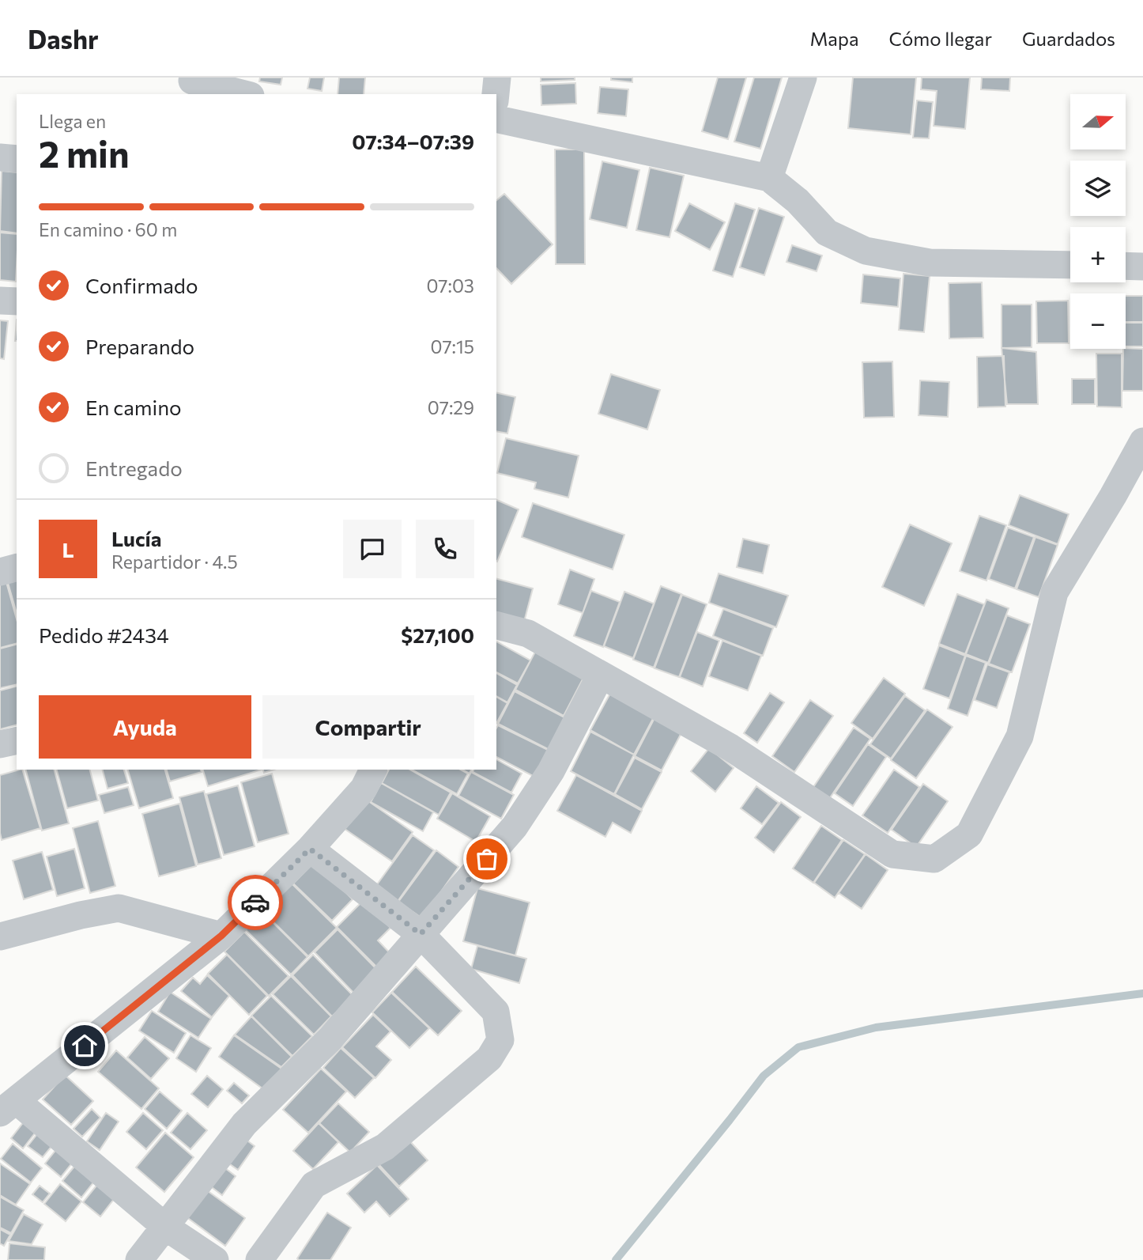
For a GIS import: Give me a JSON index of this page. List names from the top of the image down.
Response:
{
  "north": "right",
  "page": {
    "header": "Dashr",
    "nav": ["Mapa", "Cómo llegar", "Guardados"],
    "map_buttons": ["+", "−"],
    "heading": ["2 min", "Llega en", "07:34–07:39"],
    "panel": [
      "Lucía",
      "Repartidor · 4.5",
      "Pedido #2434",
      "$27,100"
    ],
    "bar": "En camino · 60 m",
    "list": [
      ["Confirmado", "07:03"],
      ["Preparando", "07:15"],
      ["En camino", "07:29"],
      "Entregado"
    ],
    "round": "L",
    "buttons": ["Ayuda", "Compartir"]
  }
}
